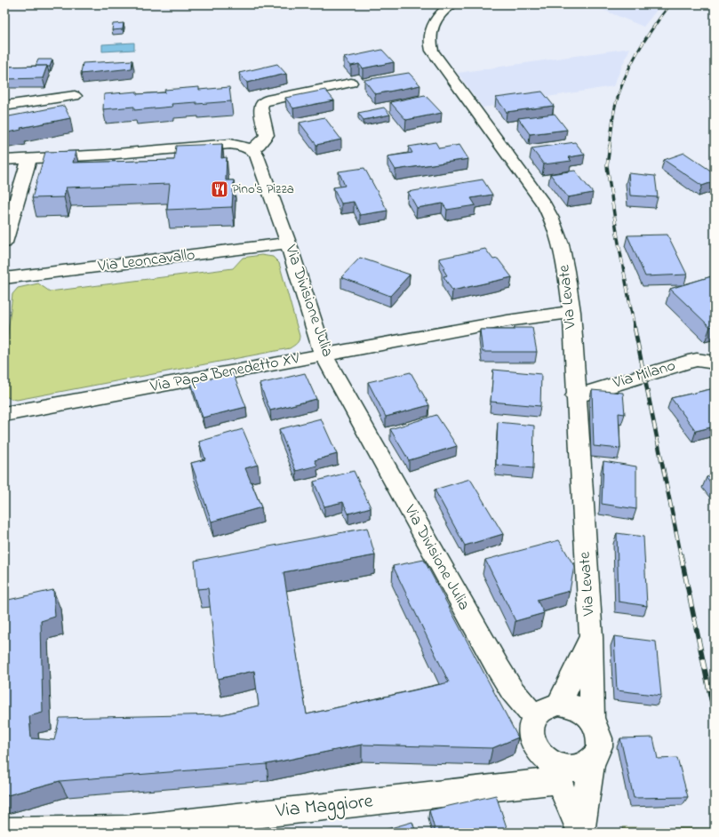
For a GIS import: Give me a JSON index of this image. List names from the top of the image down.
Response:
{
  "streets": {
    "street": [
      "Via Leoncavallo",
      "Via Levate",
      "Via Divisione Julia",
      "Via Papa Benedetto XV",
      "Via Milano",
      "Via Maggiore"
    ]
  },
  "crossings": [
    ["Via Leoncavallo", "Via Divisione Julia"],
    ["Via Levate", "Via Divisione Julia"],
    ["Via Levate", "Via Papa Benedetto XV"],
    ["Via Levate", "Via Milano"],
    ["Via Levate", "Via Maggiore"],
    ["Via Divisione Julia", "Via Papa Benedetto XV"],
    ["Via Divisione Julia", "Via Maggiore"]
  ],
  "places": {
    "restaurant": ["Pino's Pizza"]
  }
}
